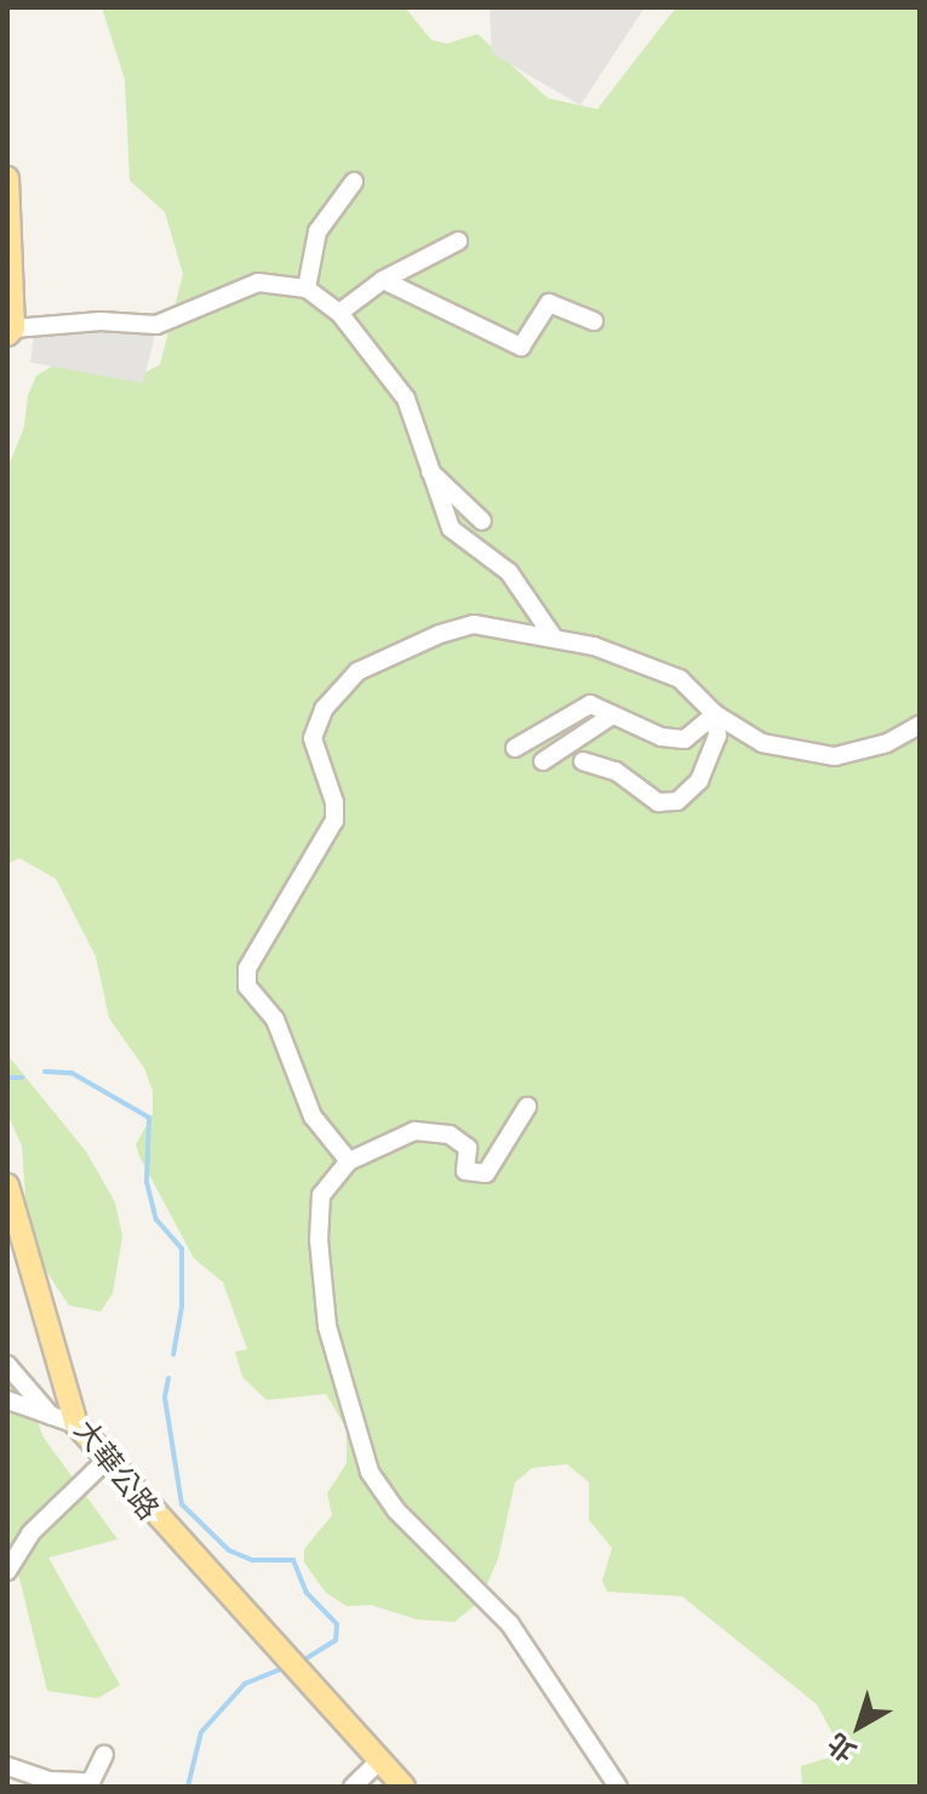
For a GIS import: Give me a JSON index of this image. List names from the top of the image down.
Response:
{
  "streets": {
    "main road": ["大華公路"]
  },
  "north": "bottom left"
}
